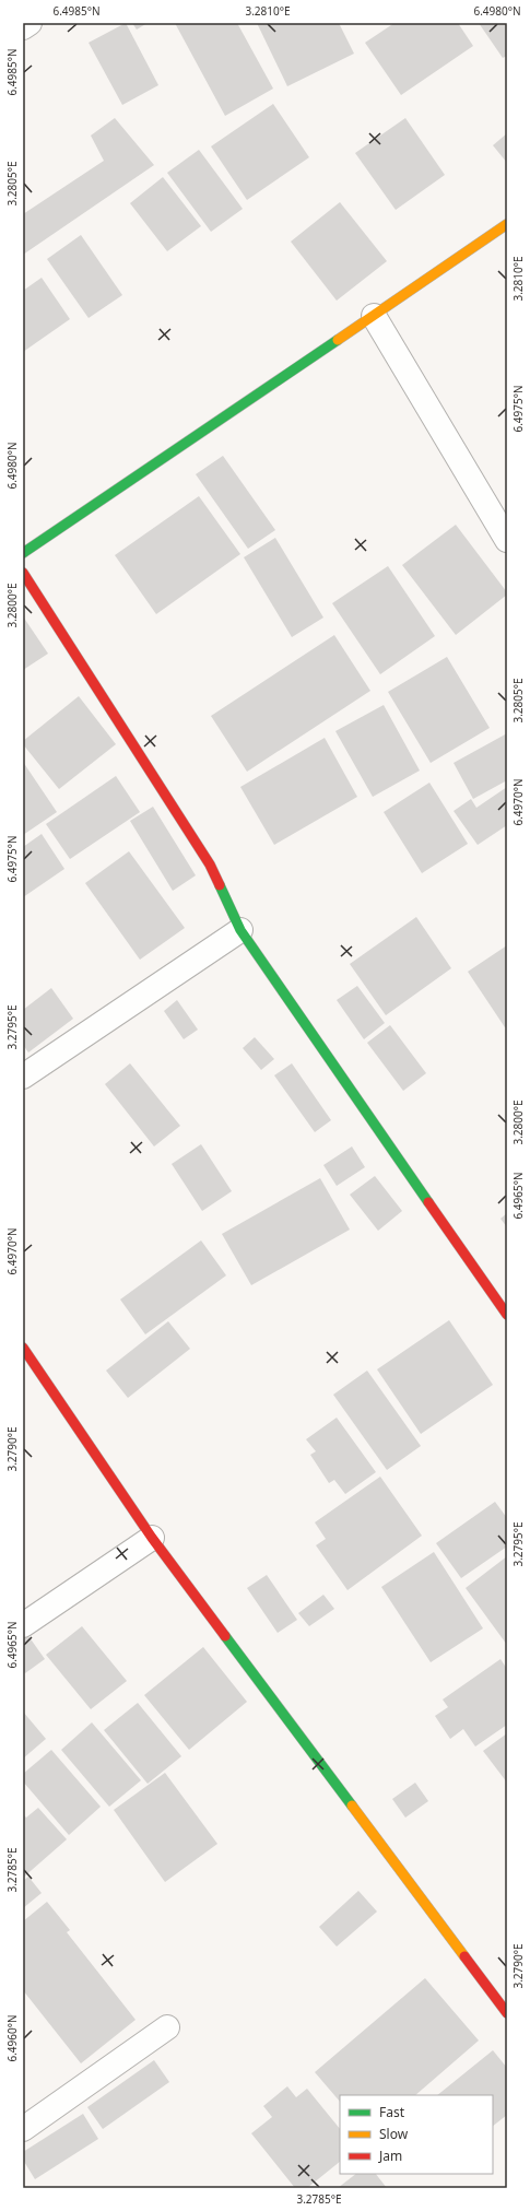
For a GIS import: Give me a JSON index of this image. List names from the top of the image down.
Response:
{
  "legend": ["Fast", "Slow", "Jam"],
  "coordinates": [
    "6.4985°N",
    "3.2810°E",
    "6.4980°N",
    "3.2805°E",
    "6.4975°N",
    "3.2800°E",
    "6.4970°N",
    "3.2795°E",
    "6.4965°N",
    "3.2790°E",
    "3.2785°E",
    "6.4960°N"
  ]
}
